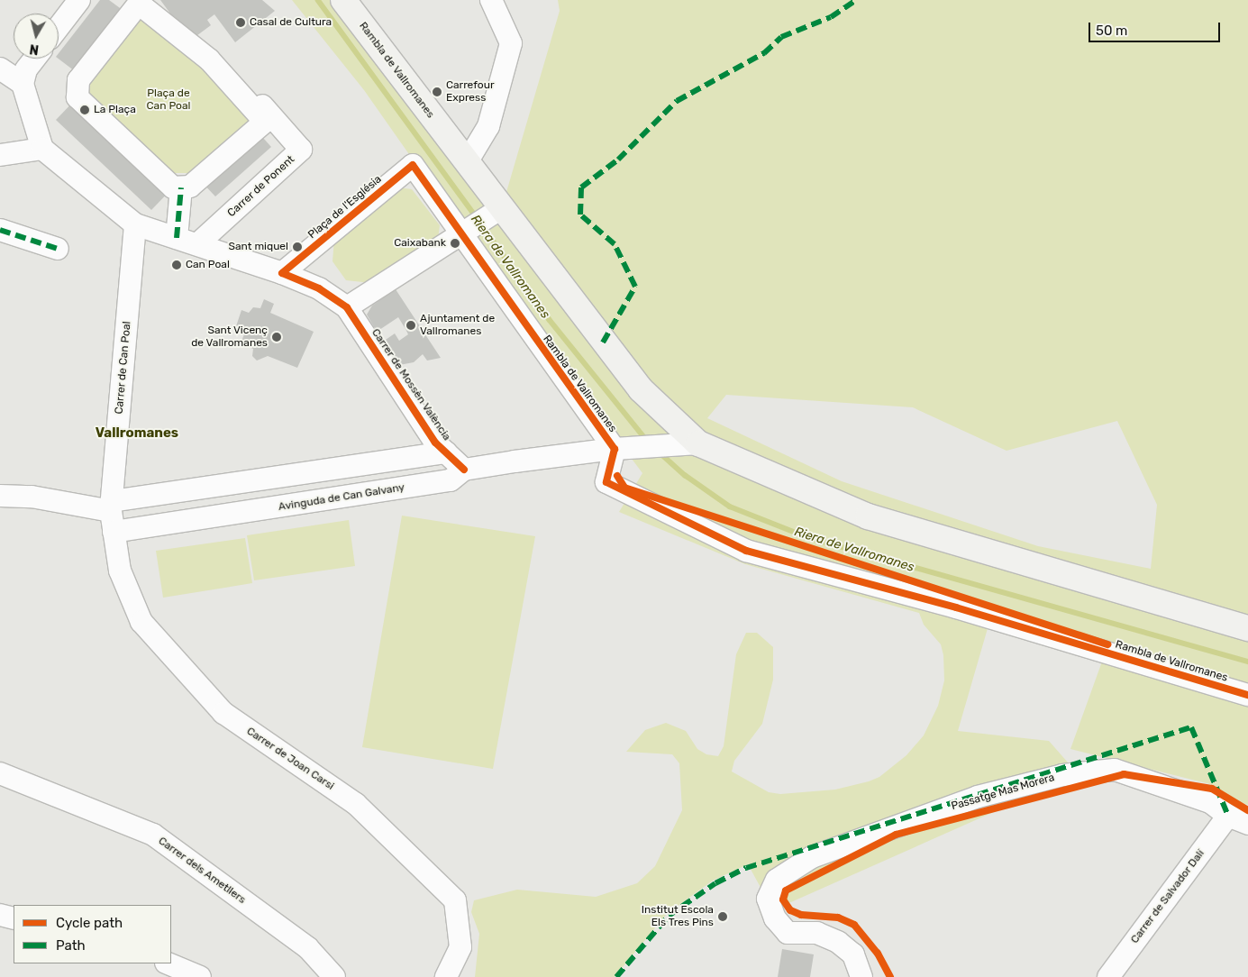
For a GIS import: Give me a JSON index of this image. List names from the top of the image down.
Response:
{
  "streets": {
    "street": [
      "Rambla de Vallromanes",
      "Carrer de Ponent",
      "Plaça de l'Església",
      "Carrer de Can Poal",
      "Carrer de Mossèn València",
      "Avinguda de Can Galvany",
      "Carrer de Joan Carsi",
      "Passatge Mas Morera",
      "Carrer dels Ametllers",
      "Carrer de Salvador Dalí"
    ]
  },
  "crossings": [
    ["Rambla de Vallromanes", "Plaça de l'Església"],
    ["Rambla de Vallromanes", "Avinguda de Can Galvany"],
    ["Carrer de Mossèn València", "Avinguda de Can Galvany"],
    ["Avinguda de Can Galvany", "Carrer de Joan Carsi"],
    ["Passatge Mas Morera", "Carrer de Salvador Dalí"]
  ],
  "districts": ["Vallromanes"],
  "water": ["Riera de Vallromanes"],
  "parks": ["Plaça de Can Poal"],
  "places": [
    "Casal de Cultura",
    "Carrefour Express",
    "La Plaça",
    "Caixabank",
    "Sant miquel",
    "Can Poal",
    "Ajuntament de Vallromanes",
    "Sant Vicenç de Vallromanes",
    "Institut Escola Els Tres Pins"
  ],
  "legend": ["Cycle path", "Path"],
  "scale_bar": "50 m",
  "north": "bottom"
}
